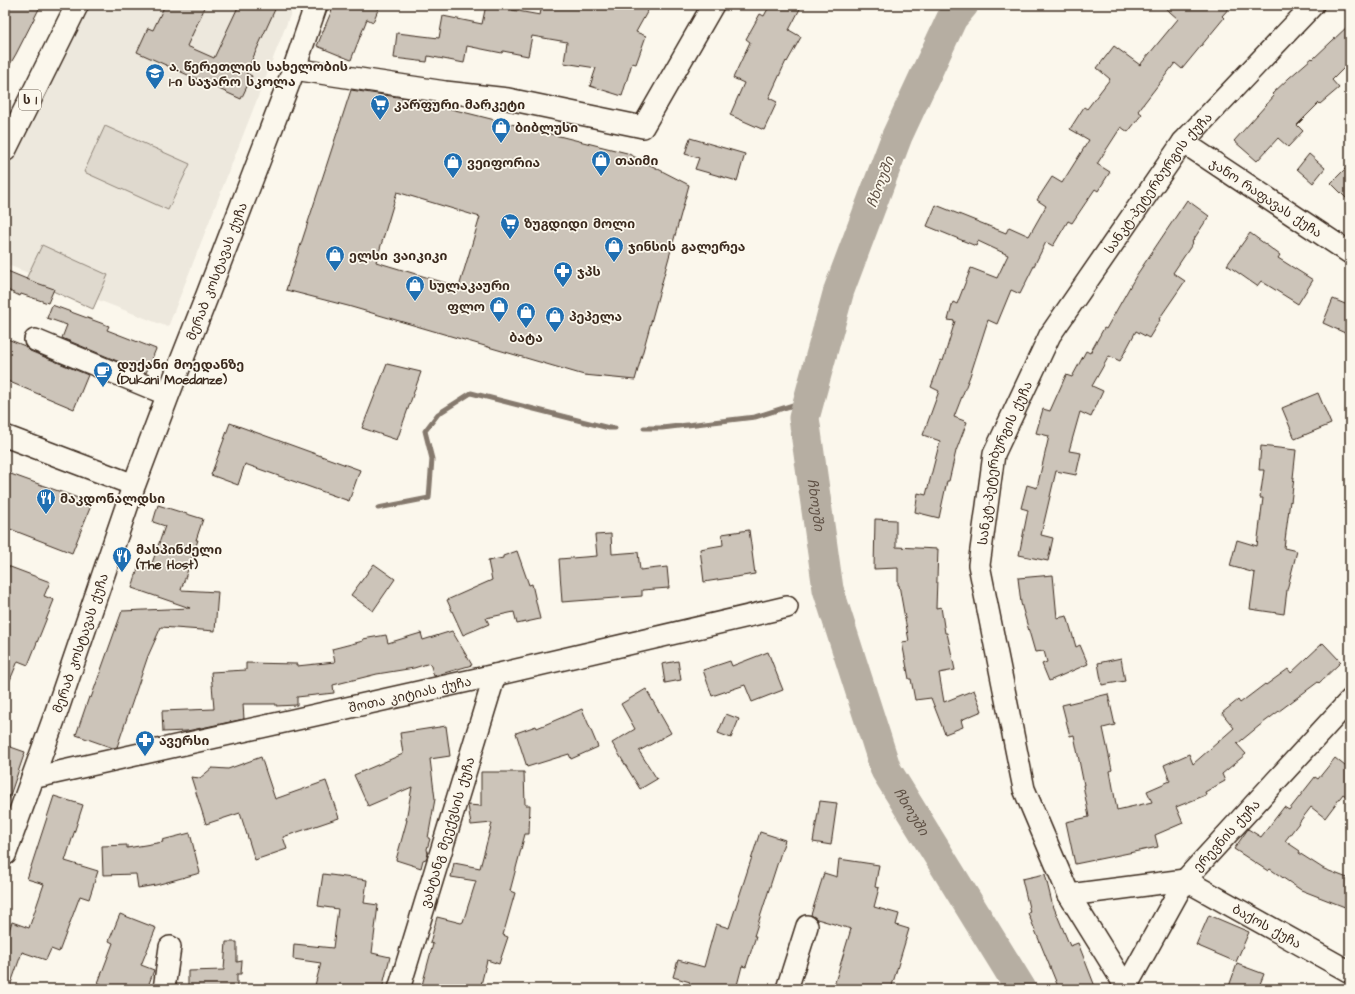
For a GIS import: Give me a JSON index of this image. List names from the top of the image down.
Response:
{
  "streets": {
    "main road": ["ს 1", "მერაბ კოსტავას ქუჩა"],
    "street": [
      "სანკტ-პეტერბურგის ქუჩა",
      "ჯანო რაფავას ქუჩა",
      "შოთა კიტიას ქუჩა",
      "ვახტანგ მეექვსის ქუჩა",
      "ერევნის ქუჩა",
      "ბაქოს ქუჩა"
    ]
  },
  "crossings": [
    ["სანკტ-პეტერბურგის ქუჩა", "ჯანო რაფავას ქუჩა"],
    ["სანკტ-პეტერბურგის ქუჩა", "ერევნის ქუჩა"],
    ["მერაბ კოსტავას ქუჩა", "შოთა კიტიას ქუჩა"],
    ["შოთა კიტიას ქუჩა", "ვახტანგ მეექვსის ქუჩა"],
    ["ერევნის ქუჩა", "ბაქოს ქუჩა"]
  ],
  "water": ["ჩხოუში"],
  "places": {
    "school or university": ["ა. წერეთლის სახელობის 1-ი საჯარო სკოლა"],
    "supermarket": ["კარფური მარკეტი", "ზუგდიდი მოლი"],
    "shop": [
      "ბიბლუსი",
      "თაიმი",
      "ვეიფორია",
      "ჯინსის გალერეა",
      "ელსი ვაიკიკი",
      "სულაკაური",
      "ფლო",
      "ბატა",
      "პეპელა"
    ],
    "pharmacy": ["ჯპს", "ავერსი"],
    "cafe": ["დუქანი მოედანზე (Dukani Moedanze)"],
    "restaurant": ["მაკდონალდსი", "მასპინძელი (The Host)"]
  }
}
